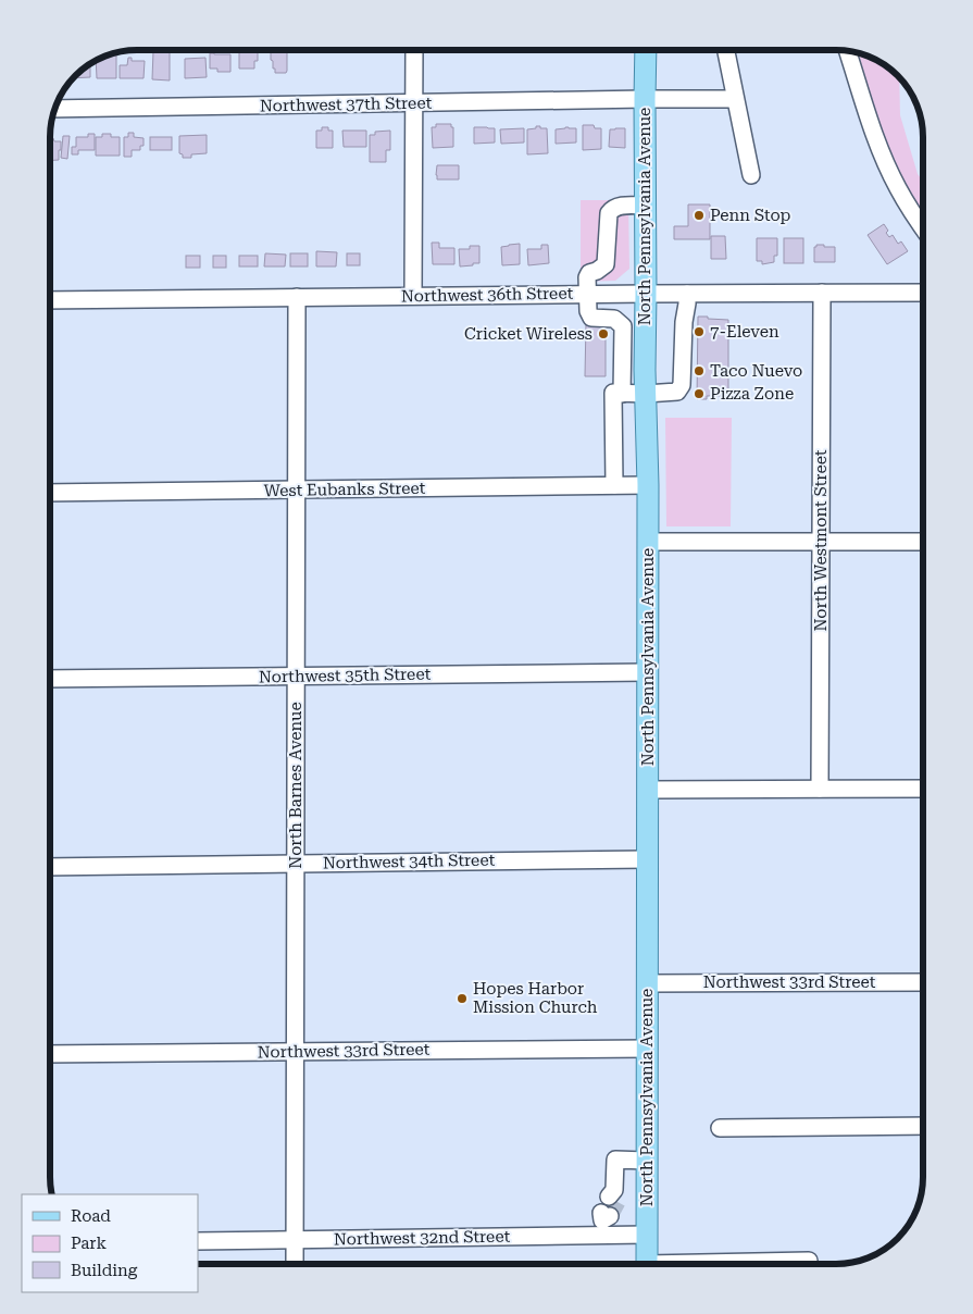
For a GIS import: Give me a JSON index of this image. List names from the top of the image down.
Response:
{
  "streets": {
    "main road": ["North Pennsylvania Avenue"],
    "street": [
      "Northwest 37th Street",
      "Northwest 36th Street",
      "West Eubanks Street",
      "North Westmont Street",
      "Northwest 35th Street",
      "North Barnes Avenue",
      "Northwest 34th Street",
      "Northwest 33rd Street",
      "Northwest 32nd Street"
    ]
  },
  "crossings": [
    ["Northwest 37th Street", "North Pennsylvania Avenue"],
    ["North Pennsylvania Avenue", "Northwest 36th Street"],
    ["North Pennsylvania Avenue", "West Eubanks Street"],
    ["North Pennsylvania Avenue", "Northwest 35th Street"],
    ["North Pennsylvania Avenue", "Northwest 34th Street"],
    ["North Pennsylvania Avenue", "Northwest 33rd Street"],
    ["North Pennsylvania Avenue", "Northwest 32nd Street"],
    ["Northwest 36th Street", "North Westmont Street"],
    ["Northwest 36th Street", "North Barnes Avenue"],
    ["West Eubanks Street", "North Barnes Avenue"],
    ["Northwest 35th Street", "North Barnes Avenue"],
    ["North Barnes Avenue", "Northwest 34th Street"],
    ["North Barnes Avenue", "Northwest 33rd Street"],
    ["North Barnes Avenue", "Northwest 32nd Street"]
  ],
  "places": [
    "Penn Stop",
    "7-Eleven",
    "Cricket Wireless",
    "Taco Nuevo",
    "Pizza Zone",
    "Hopes Harbor Mission Church"
  ],
  "legend": ["Road", "Park", "Building"]
}
